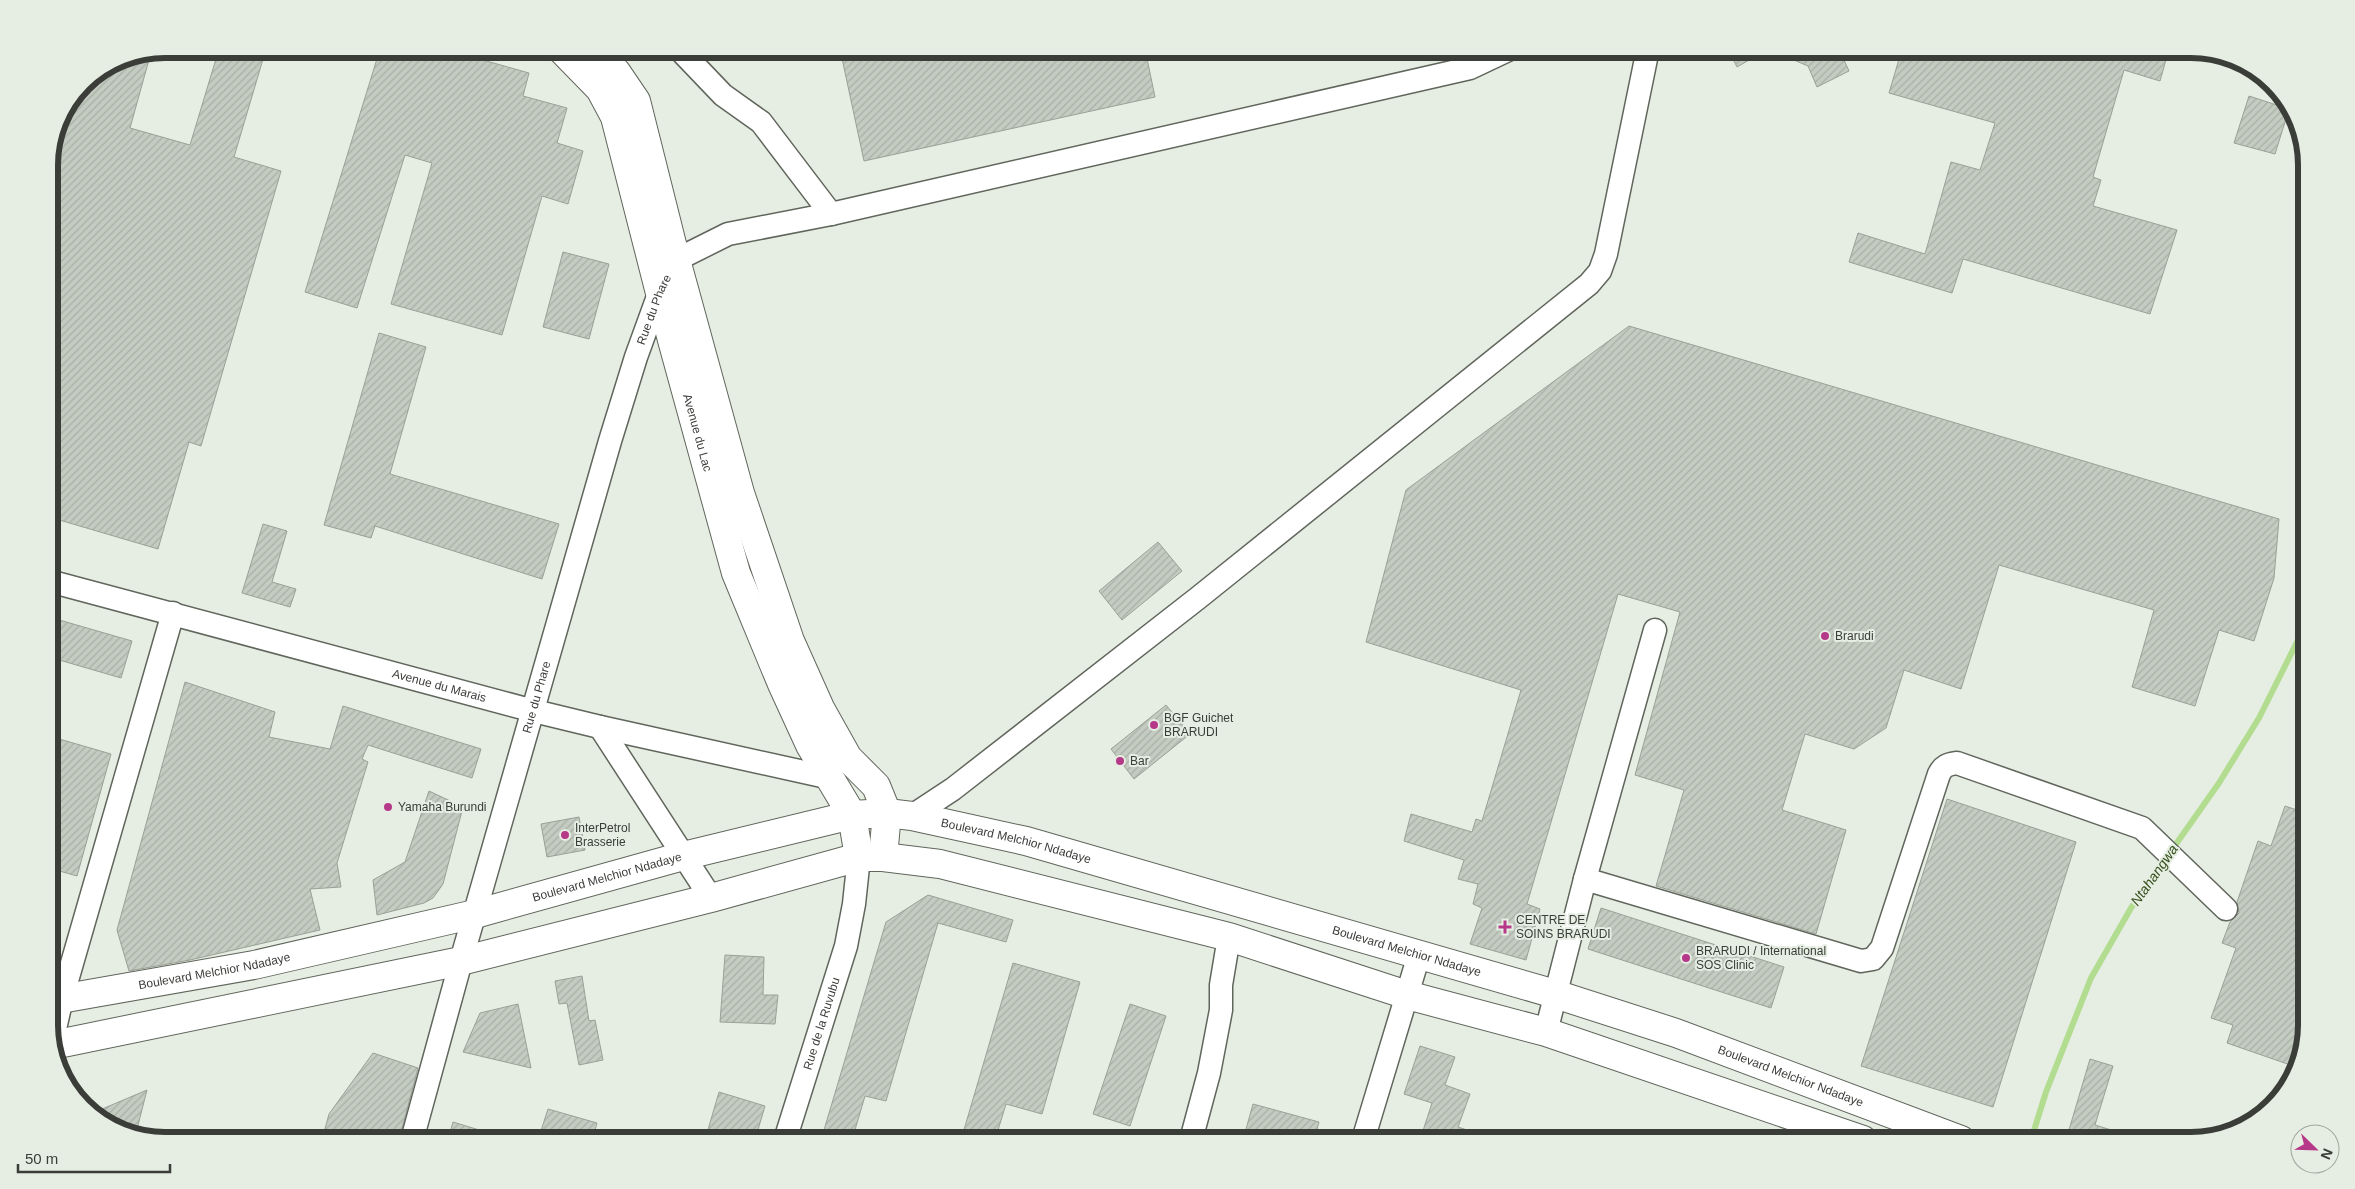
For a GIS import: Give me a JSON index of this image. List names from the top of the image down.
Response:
{
  "streets": {
    "main road": ["Avenue du Lac", "Boulevard Melchior Ndadaye"],
    "street": ["Rue du Phare", "Avenue du Marais", "Rue de la Ruvubu"]
  },
  "crossings": [
    ["Rue du Phare", "Avenue du Lac"],
    ["Rue du Phare", "Avenue du Marais"],
    ["Rue du Phare", "Boulevard Melchior Ndadaye"],
    ["Avenue du Lac", "Avenue du Marais"],
    ["Avenue du Lac", "Boulevard Melchior Ndadaye"]
  ],
  "water": ["Ntahangwa"],
  "places": {
    "other": [
      "Brarudi",
      "BGF Guichet BRARUDI",
      "Bar",
      "Yamaha Burundi",
      "InterPetrol Brasserie",
      "BRARUDI / International SOS Clinic"
    ],
    "health": ["CENTRE DE SOINS BRARUDI"]
  },
  "scale_bar": "50 m",
  "north": "bottom right"
}
